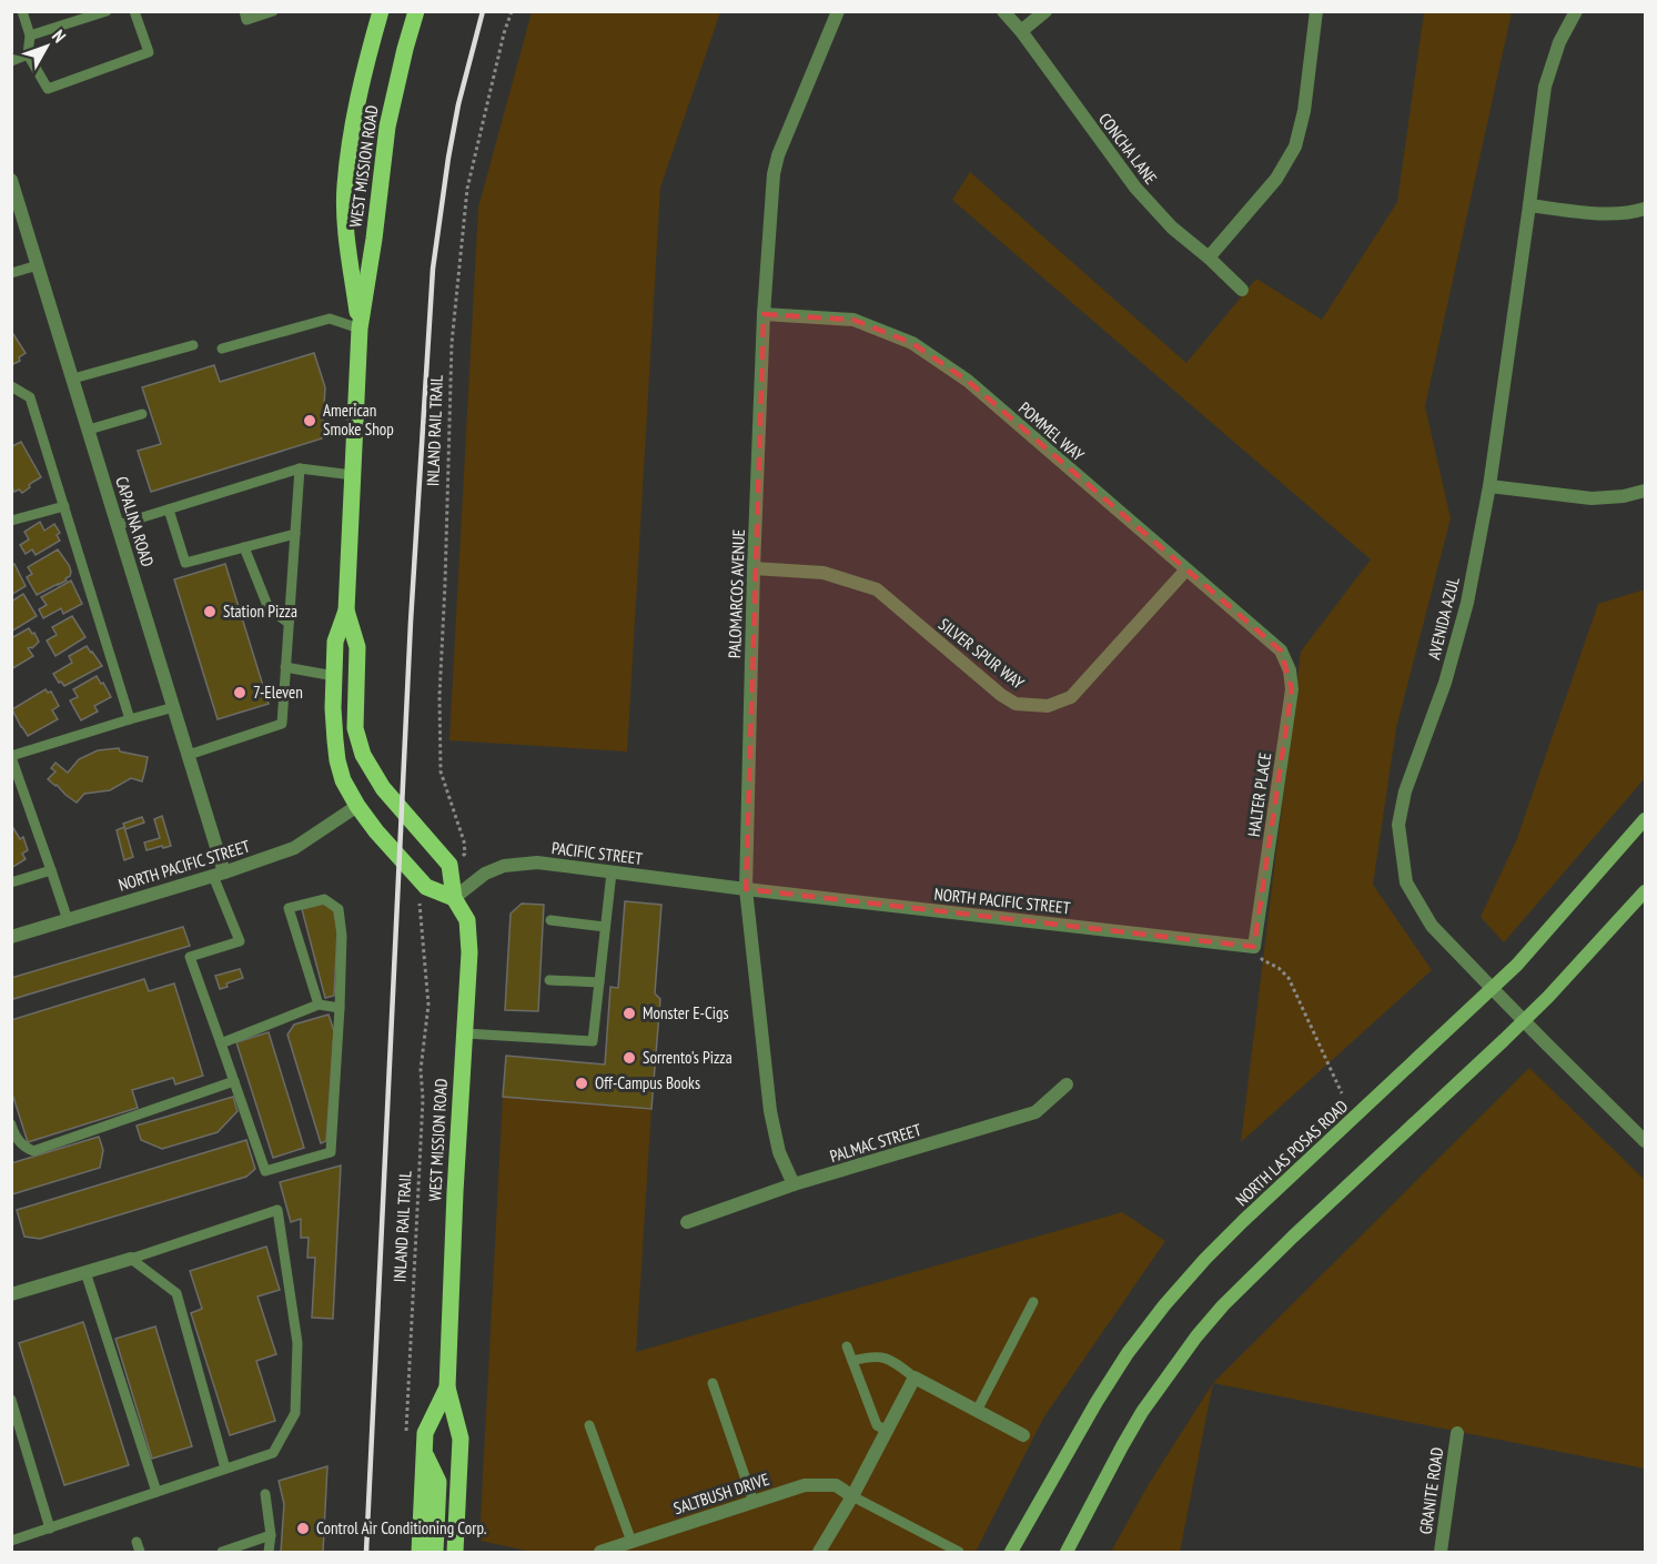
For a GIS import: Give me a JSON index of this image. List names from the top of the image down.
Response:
{
  "streets": {
    "main road": ["WEST MISSION ROAD", "NORTH LAS POSAS ROAD"],
    "street": [
      "CONCHA LANE",
      "POMMEL WAY",
      "CAPALINA ROAD",
      "PALOMARCOS AVENUE",
      "AVENIDA AZUL",
      "SILVER SPUR WAY",
      "HALTER PLACE",
      "PACIFIC STREET",
      "NORTH PACIFIC STREET",
      "PALMAC STREET",
      "GRANITE ROAD",
      "SALTBUSH DRIVE"
    ],
    "path": ["INLAND RAIL TRAIL"]
  },
  "crossings": [
    ["WEST MISSION ROAD", "PACIFIC STREET"],
    ["WEST MISSION ROAD", "NORTH PACIFIC STREET"],
    ["POMMEL WAY", "PALOMARCOS AVENUE"],
    ["POMMEL WAY", "SILVER SPUR WAY"],
    ["POMMEL WAY", "HALTER PLACE"],
    ["CAPALINA ROAD", "NORTH PACIFIC STREET"],
    ["PALOMARCOS AVENUE", "SILVER SPUR WAY"],
    ["PALOMARCOS AVENUE", "PACIFIC STREET"],
    ["PALOMARCOS AVENUE", "NORTH PACIFIC STREET"],
    ["PALOMARCOS AVENUE", "PALMAC STREET"],
    ["AVENIDA AZUL", "NORTH LAS POSAS ROAD"],
    ["HALTER PLACE", "NORTH PACIFIC STREET"],
    ["PACIFIC STREET", "NORTH PACIFIC STREET"]
  ],
  "places": [
    "American Smoke Shop",
    "Station Pizza",
    "7-Eleven",
    "Monster E-Cigs",
    "Sorrento's Pizza",
    "Off-Campus Books",
    "Control Air Conditioning Corp."
  ],
  "north": "top right"
}
